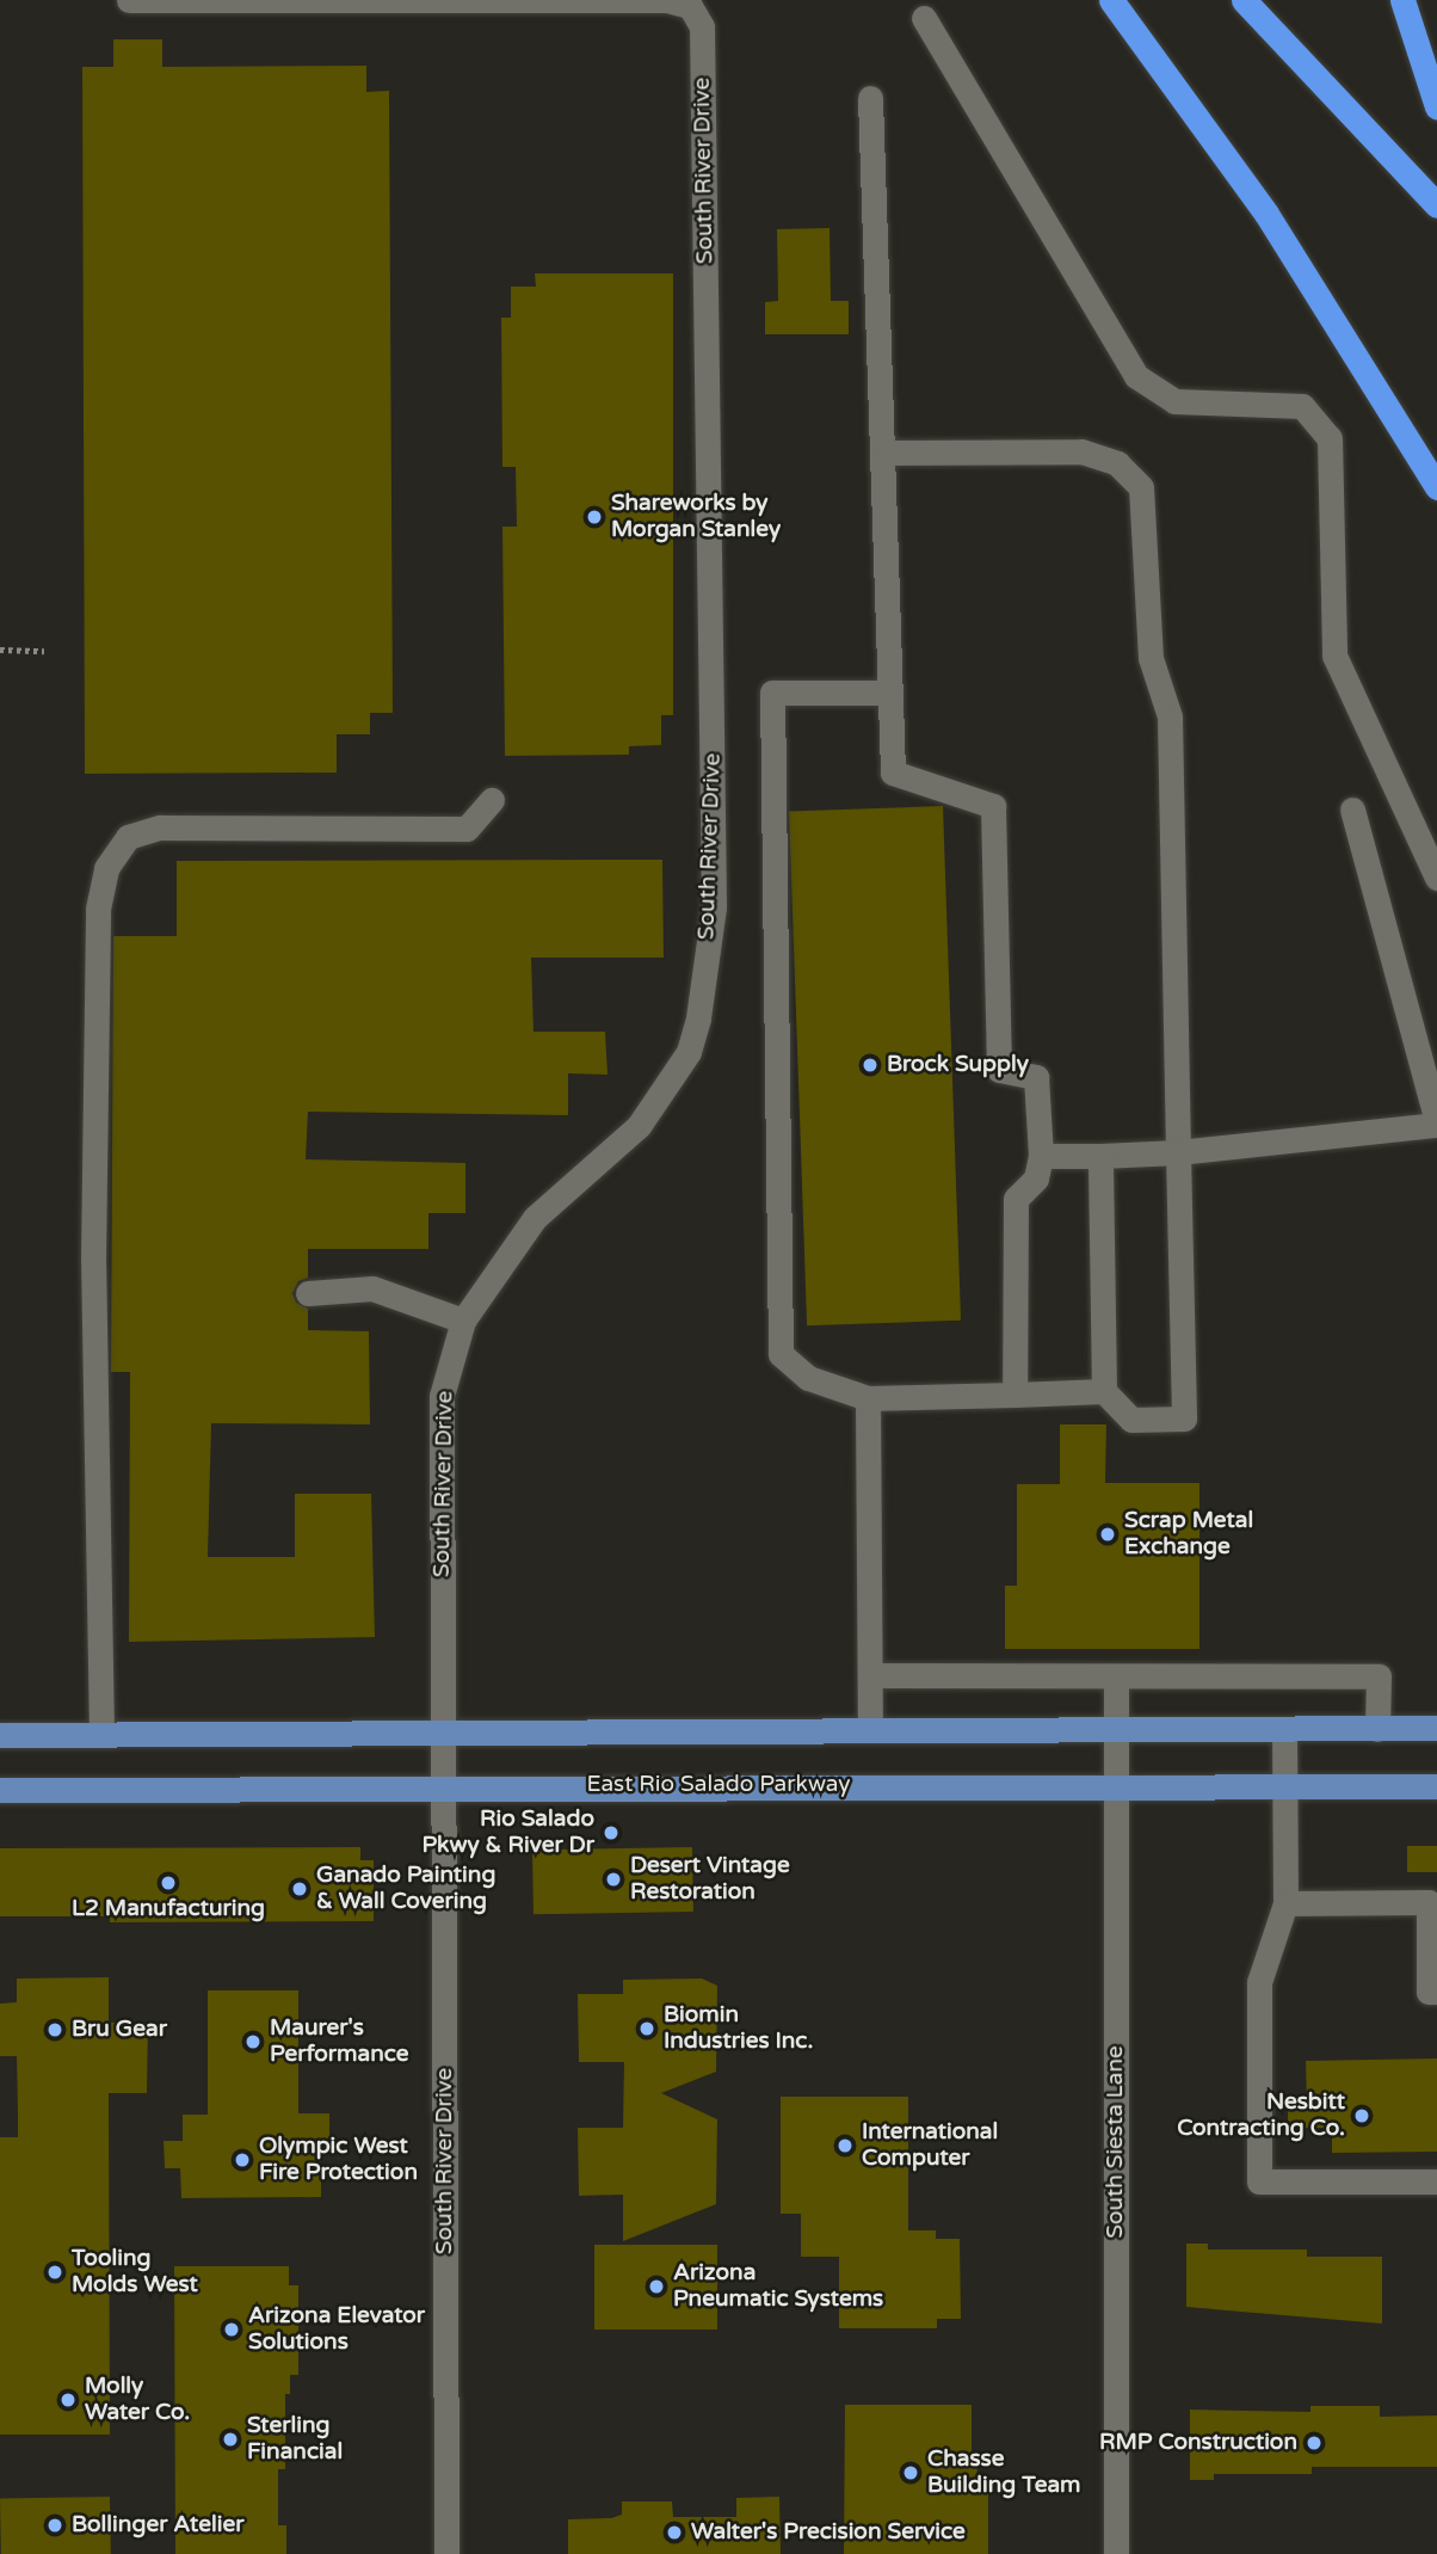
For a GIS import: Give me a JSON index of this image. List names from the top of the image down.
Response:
{
  "streets": {
    "main road": ["East Rio Salado Parkway"],
    "street": ["South River Drive", "South Siesta Lane"]
  },
  "crossings": [
    ["South River Drive", "East Rio Salado Parkway"],
    ["East Rio Salado Parkway", "South Siesta Lane"]
  ],
  "places": [
    "Shareworks by Morgan Stanley",
    "Brock Supply",
    "Scrap Metal Exchange",
    "Rio Salado Pkwy & River Dr",
    "Desert Vintage Restoration",
    "L2 Manufacturing",
    "Ganado Painting & Wall Covering",
    "Biomin Industries Inc.",
    "Bru Gear",
    "Maurer's Performance",
    "Nesbitt Contracting Co.",
    "International Computer",
    "Olympic West Fire Protection",
    "Tooling Molds West",
    "Arizona Pneumatic Systems",
    "Arizona Elevator Solutions",
    "Molly Water Co.",
    "Sterling Financial",
    "RMP Construction",
    "Chasse Building Team",
    "Bollinger Atelier",
    "Walter's Precision Service"
  ]
}
